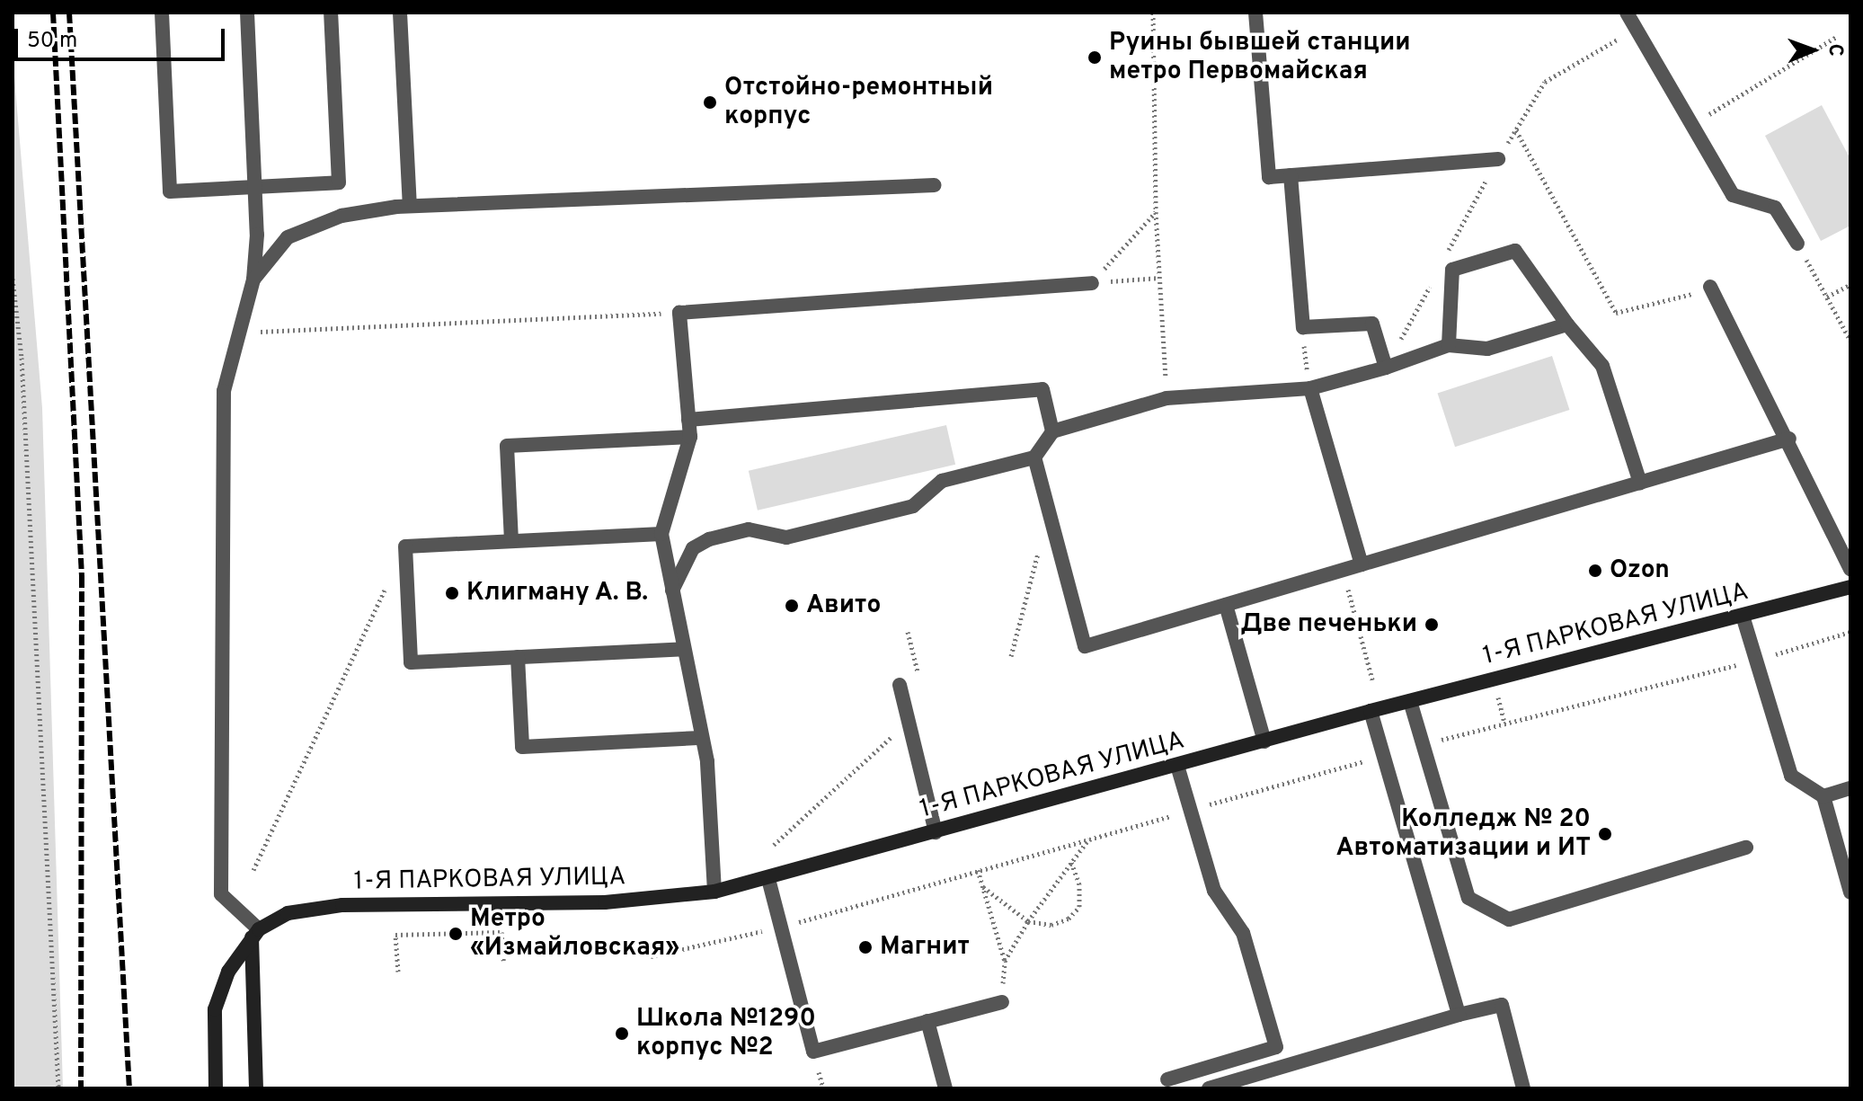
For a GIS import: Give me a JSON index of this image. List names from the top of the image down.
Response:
{
  "streets": {
    "street": ["1-Я ПАРКОВАЯ УЛИЦА"]
  },
  "places": [
    "Руины бывшей станции метро Первомайская",
    "Отстойно-ремонтный корпус",
    "Ozon",
    "Клигману А. В.",
    "Авито",
    "Две печеньки",
    "Колледж № 20 Автоматизации и ИТ",
    "Метро «Измайловская»",
    "Магнит",
    "Школа №1290 корпус №2"
  ],
  "scale_bar": "50 m",
  "north": "right"
}
